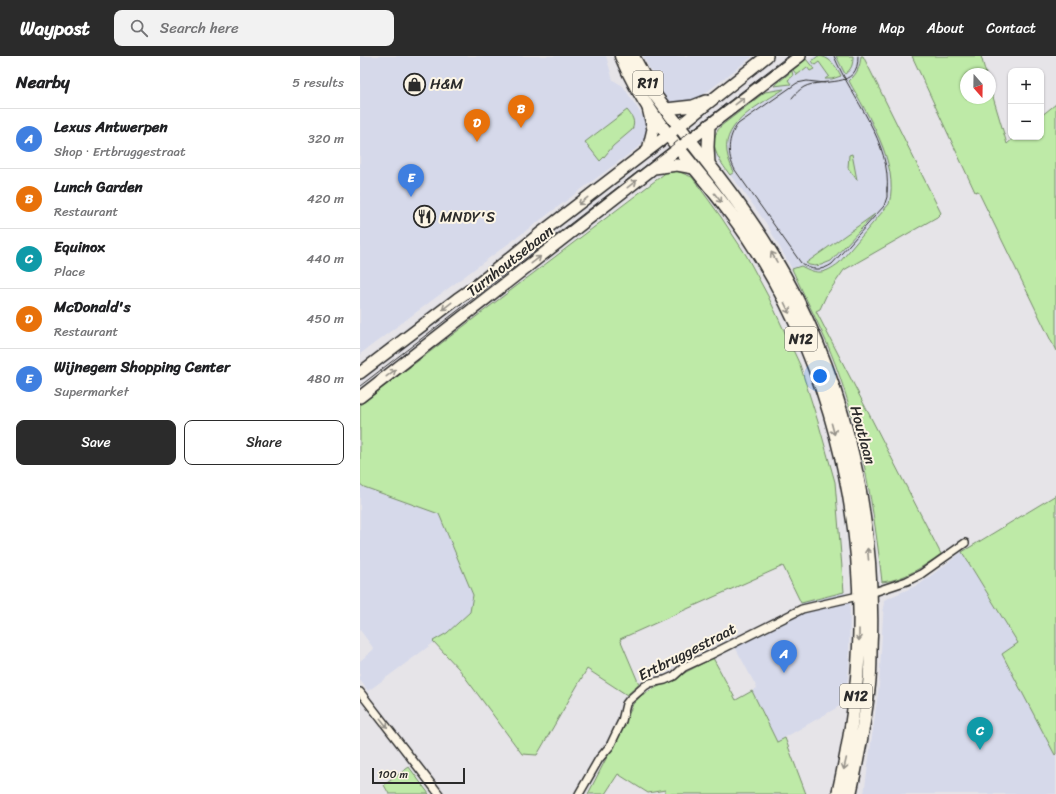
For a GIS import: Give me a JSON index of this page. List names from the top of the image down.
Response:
{
  "streets": {
    "main road": [
      "R11",
      "Turnhoutsebaan",
      "N12",
      "Houtlaan"
    ],
    "street": ["Ertbruggestraat"]
  },
  "crossings": [
    ["R11", "Turnhoutsebaan"],
    ["R11", "Houtlaan"],
    ["Turnhoutsebaan", "Houtlaan"],
    ["Houtlaan", "Ertbruggestraat"]
  ],
  "places": {
    "shop": ["H&M"],
    "restaurant": ["MNDY'S"]
  },
  "scale_bar": "100 m",
  "north": "bottom",
  "page": {
    "header": "Waypost",
    "search": "Search here",
    "nav": [
      "Home",
      "Map",
      "About",
      "Contact"
    ],
    "heading": ["Nearby", "5 results"],
    "map_buttons": ["+", "−"],
    "pins": [
      "B",
      "D",
      "E",
      "A",
      "C"
    ],
    "list": [
      {
        "mark": "A",
        "name": "Lexus Antwerpen",
        "note": "Shop · Ertbruggestraat",
        "value": "320 m"
      },
      {
        "mark": "B",
        "name": "Lunch Garden",
        "note": "Restaurant",
        "value": "420 m"
      },
      {
        "mark": "C",
        "name": "Equinox",
        "note": "Place",
        "value": "440 m"
      },
      {
        "mark": "D",
        "name": "McDonald's",
        "note": "Restaurant",
        "value": "450 m"
      },
      {
        "mark": "E",
        "name": "Wijnegem Shopping Center",
        "note": "Supermarket",
        "value": "480 m"
      }
    ],
    "buttons": ["Save", "Share"],
    "scale": "100 m"
  }
}
